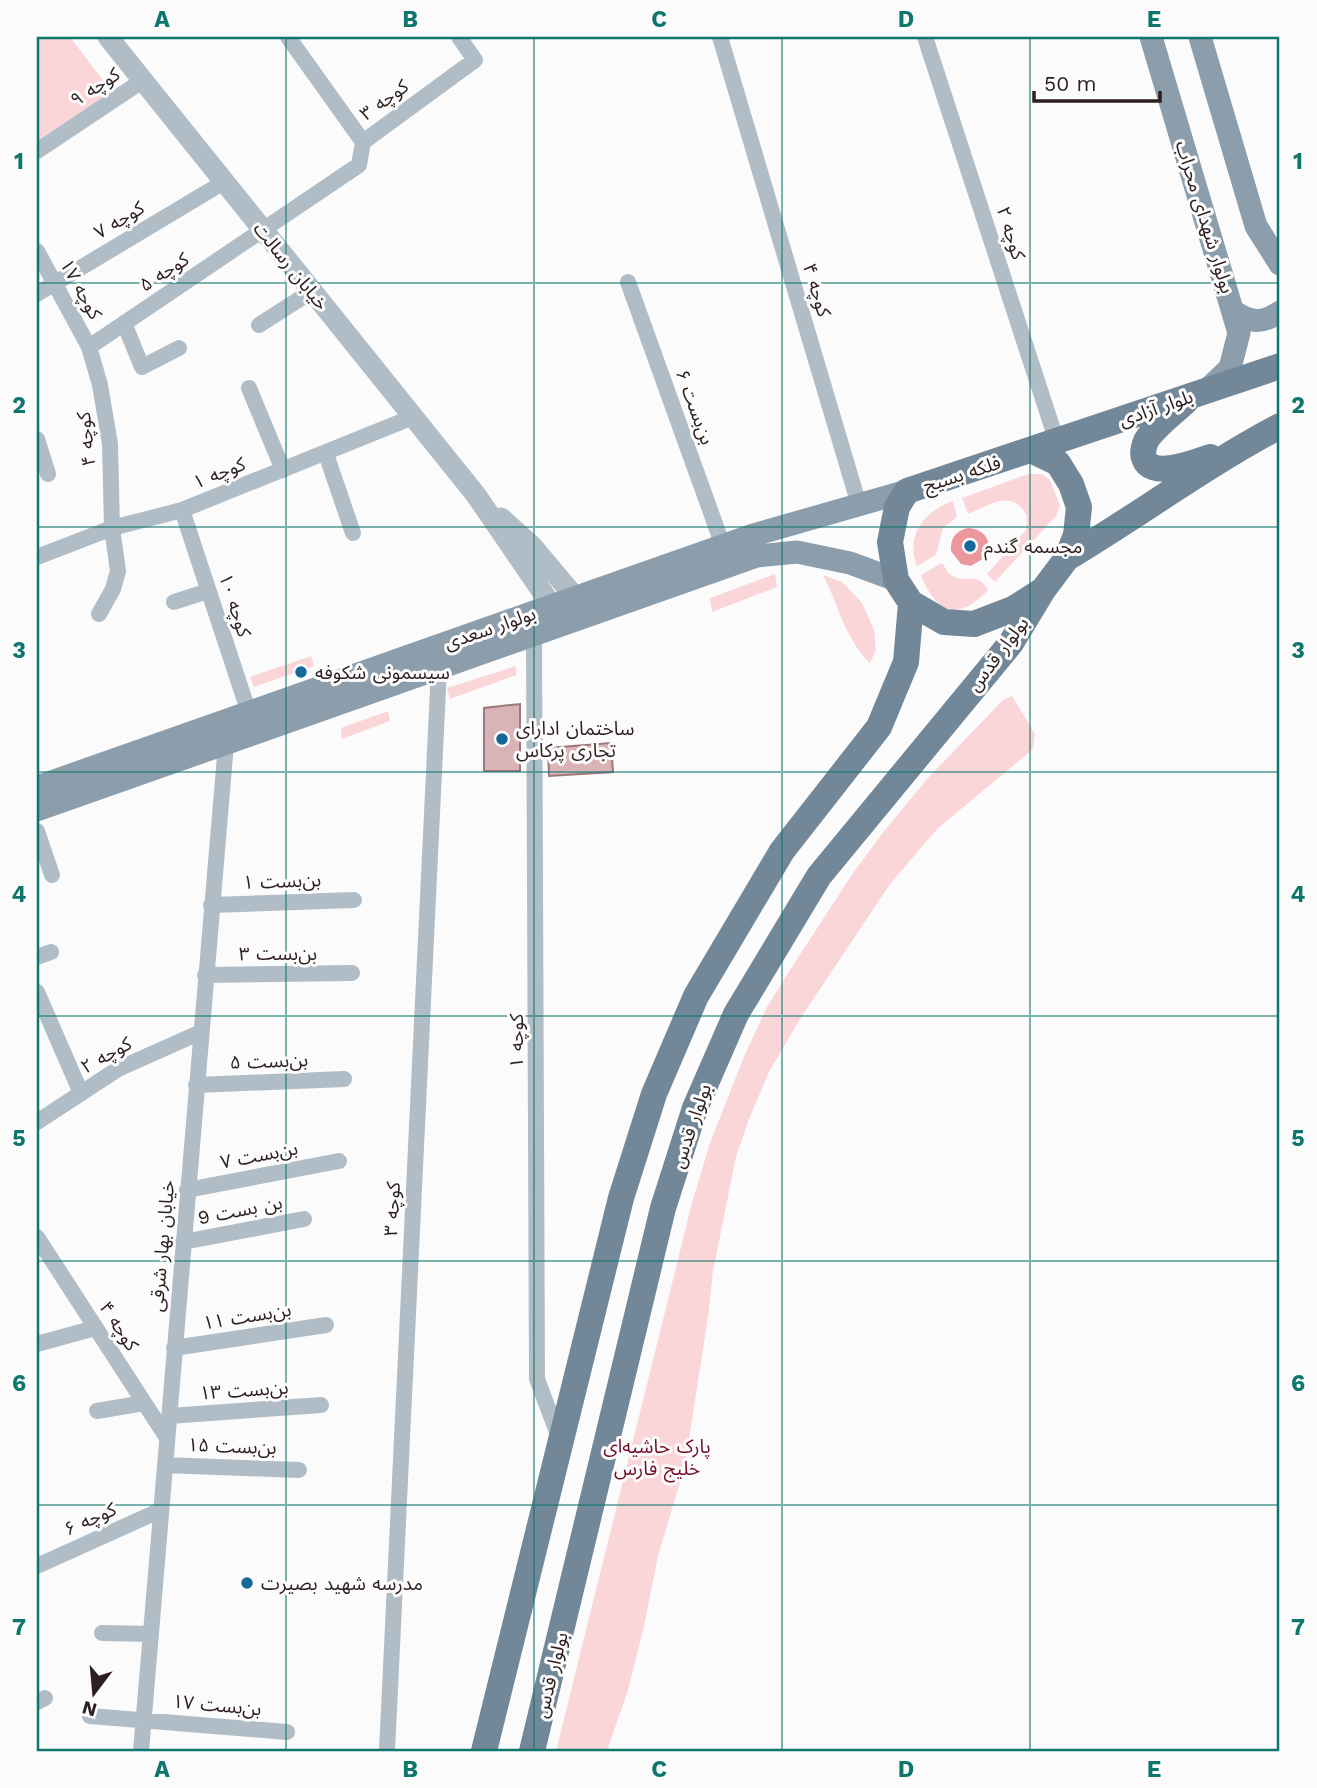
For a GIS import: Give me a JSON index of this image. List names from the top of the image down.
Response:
{
  "streets": {
    "main road": [
      "بولوار شهدای محراب",
      "بلوار آزادی",
      "فلکه بسیج",
      "بولوار سعدی",
      "بولوار قدس"
    ],
    "street": [
      "کوچه ۹",
      "کوچه ۳",
      "کوچه ۷",
      "کوچه ۲",
      "خیابان رسالت",
      "کوچه ۵",
      "کوچه ۱۷",
      "کوچه ۴",
      "بن‌بست ۶",
      "کوچه ۱",
      "کوچه ۱۰",
      "بن‌بست ۱",
      "بن‌بست ۳",
      "بن‌بست ۵",
      "بن‌بست ۷",
      "بن بست 9",
      "خیابان بهار شرقی",
      "بن‌بست ۱۱",
      "بن‌بست ۱۳",
      "بن‌بست ۱۵",
      "کوچه ۶",
      "بن‌بست ۱۷"
    ]
  },
  "crossings": [
    ["کوچه ۹", "خیابان رسالت"],
    ["کوچه ۳", "خیابان رسالت"],
    ["کوچه ۳", "کوچه ۵"],
    ["کوچه ۳", "بولوار سعدی"],
    ["بولوار شهدای محراب", "بلوار آزادی"],
    ["کوچه ۷", "خیابان رسالت"],
    ["کوچه ۷", "کوچه ۱۷"],
    ["کوچه ۲", "بلوار آزادی"],
    ["کوچه ۲", "فلکه بسیج"],
    ["کوچه ۲", "بولوار سعدی"],
    ["کوچه ۲", "بولوار قدس"],
    ["کوچه ۲", "خیابان بهار شرقی"],
    ["خیابان رسالت", "کوچه ۵"],
    ["خیابان رسالت", "کوچه ۱"],
    ["کوچه ۵", "کوچه ۱۷"],
    ["کوچه ۵", "کوچه ۴"],
    ["کوچه ۱۷", "کوچه ۴"],
    ["کوچه ۴", "کوچه ۱"],
    ["کوچه ۴", "بولوار سعدی"],
    ["کوچه ۴", "خیابان بهار شرقی"],
    ["بن‌بست ۶", "بولوار سعدی"],
    ["بلوار آزادی", "فلکه بسیج"],
    ["بلوار آزادی", "بولوار سعدی"],
    ["بلوار آزادی", "بولوار قدس"],
    ["کوچه ۱", "کوچه ۱۰"],
    ["کوچه ۱", "بولوار سعدی"],
    ["فلکه بسیج", "بولوار سعدی"],
    ["فلکه بسیج", "بولوار قدس"],
    ["کوچه ۱۰", "بولوار سعدی"],
    ["بولوار سعدی", "بولوار قدس"],
    ["بولوار سعدی", "خیابان بهار شرقی"],
    ["بن‌بست ۱", "خیابان بهار شرقی"],
    ["بن‌بست ۳", "خیابان بهار شرقی"],
    ["بن‌بست ۵", "خیابان بهار شرقی"],
    ["بن‌بست ۷", "خیابان بهار شرقی"],
    ["بن بست 9", "خیابان بهار شرقی"],
    ["خیابان بهار شرقی", "بن‌بست ۱۱"],
    ["خیابان بهار شرقی", "بن‌بست ۱۳"],
    ["خیابان بهار شرقی", "بن‌بست ۱۵"],
    ["خیابان بهار شرقی", "کوچه ۶"],
    ["خیابان بهار شرقی", "بن‌بست ۱۷"]
  ],
  "parks": ["پارک حاشیه‌ای خلیج فارس"],
  "places": [
    "مجسمه گندم",
    "سیسمونی شکوفه",
    "ساختمان ادارای تجاری پرکاس",
    "مدرسه شهید بصیرت"
  ],
  "scale_bar": "50 m",
  "north": "bottom",
  "grid": {
    "columns": [
      "A",
      "B",
      "C",
      "D",
      "E"
    ],
    "rows": [
      "1",
      "2",
      "3",
      "4",
      "5",
      "6",
      "7"
    ]
  }
}
